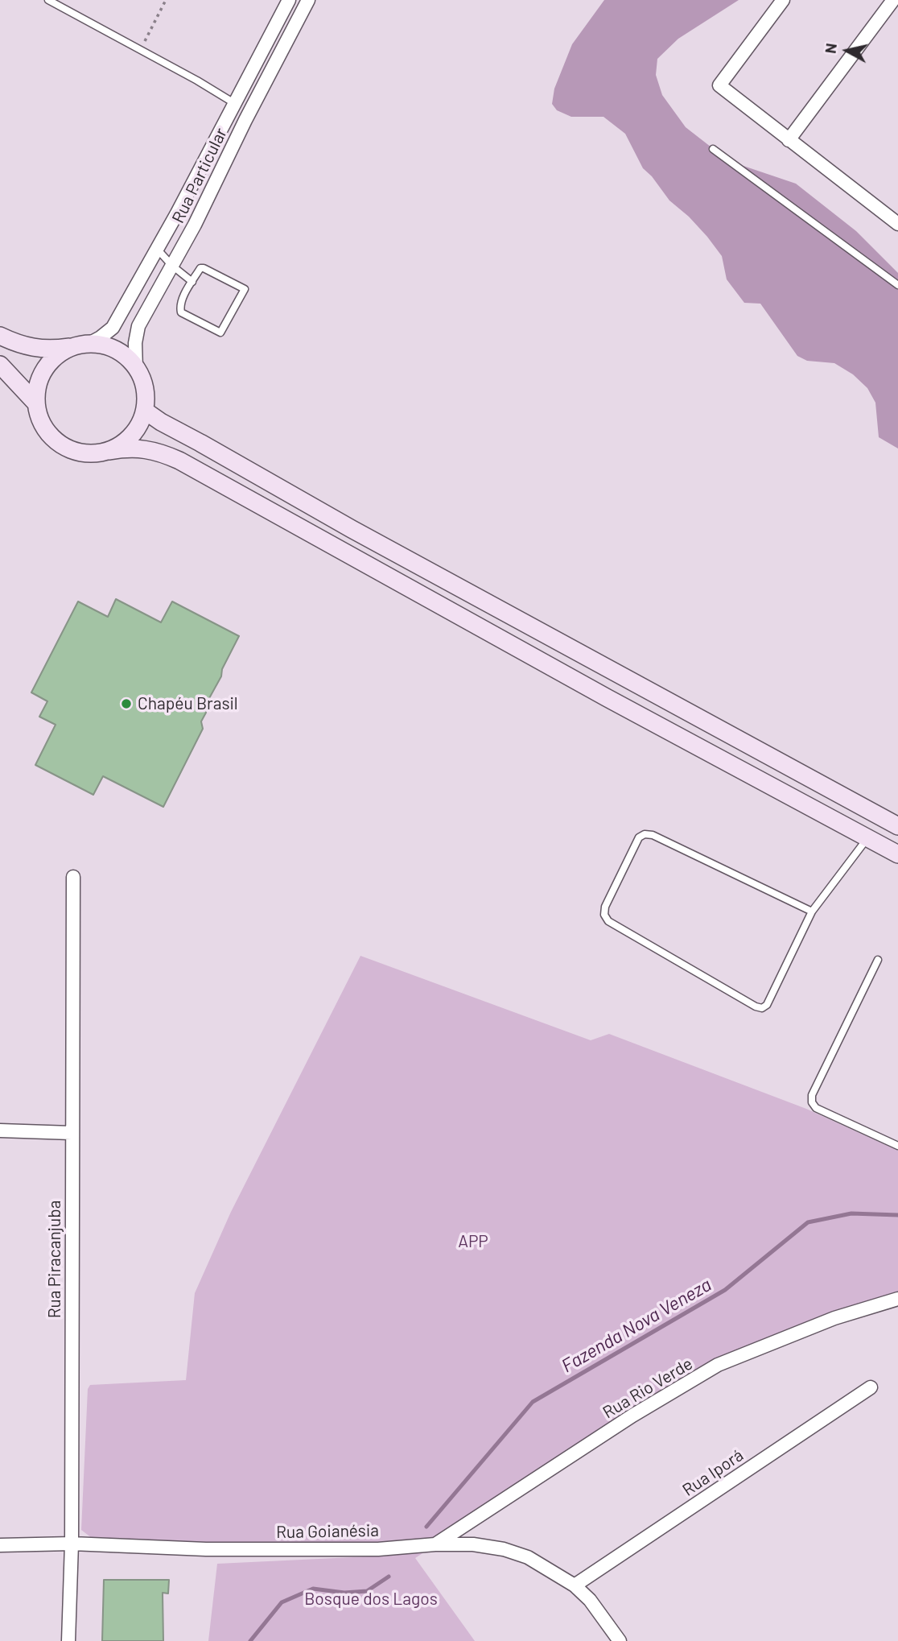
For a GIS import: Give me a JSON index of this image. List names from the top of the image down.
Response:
{
  "streets": {
    "street": [
      "Rua Particular",
      "Rua Piracanjuba",
      "Rua Rio Verde",
      "Rua Iporá",
      "Rua Goianésia"
    ]
  },
  "crossings": [
    ["Rua Piracanjuba", "Rua Goianésia"],
    ["Rua Rio Verde", "Rua Goianésia"],
    ["Rua Iporá", "Rua Goianésia"]
  ],
  "water": ["Fazenda Nova Veneza"],
  "parks": ["APP", "Bosque dos Lagos"],
  "places": ["Chapéu Brasil"],
  "north": "left"
}
